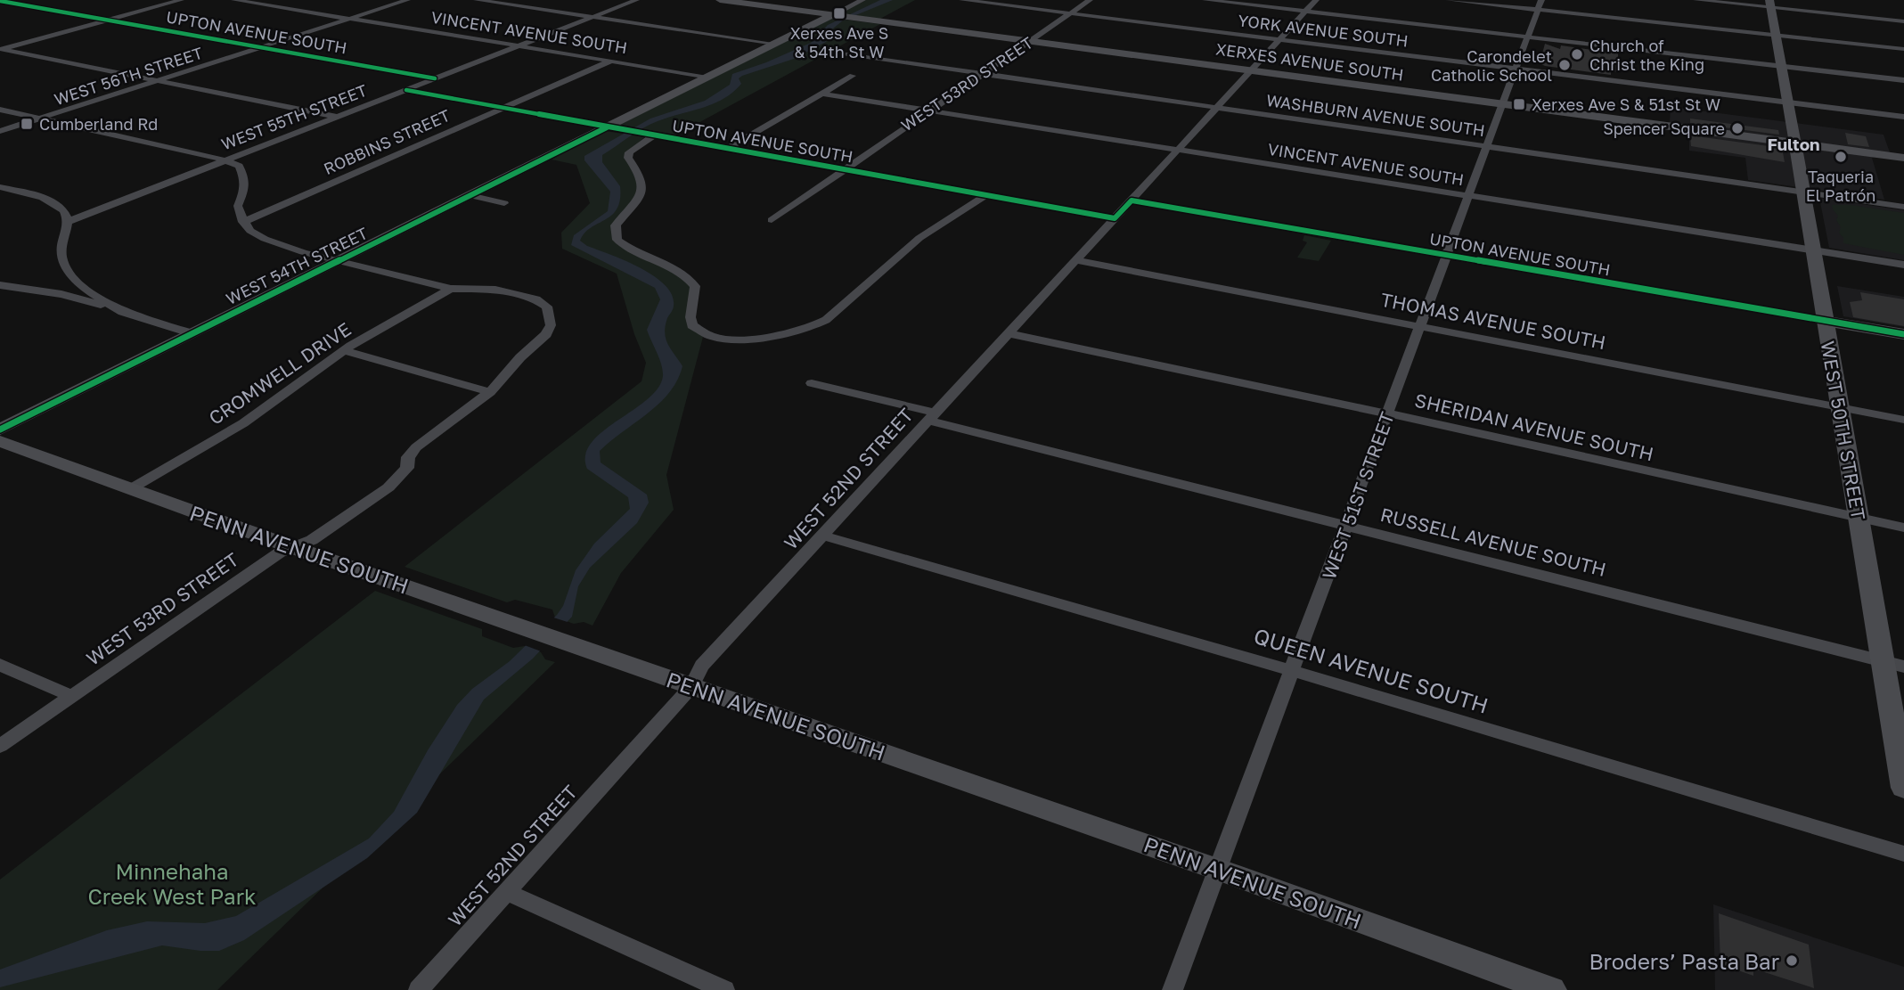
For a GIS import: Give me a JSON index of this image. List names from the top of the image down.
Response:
{
  "streets": {
    "main road": ["WEST 50TH STREET"],
    "street": [
      "YORK AVENUE SOUTH",
      "UPTON AVENUE SOUTH",
      "VINCENT AVENUE SOUTH",
      "XERXES AVENUE SOUTH",
      "WEST 56TH STREET",
      "WEST 53RD STREET",
      "WASHBURN AVENUE SOUTH",
      "WEST 55TH STREET",
      "ROBBINS STREET",
      "WEST 54TH STREET",
      "THOMAS AVENUE SOUTH",
      "CROMWELL DRIVE",
      "SHERIDAN AVENUE SOUTH",
      "WEST 52ND STREET",
      "WEST 51ST STREET",
      "RUSSELL AVENUE SOUTH",
      "PENN AVENUE SOUTH",
      "QUEEN AVENUE SOUTH"
    ]
  },
  "crossings": [
    ["YORK AVENUE SOUTH", "WEST 53RD STREET"],
    ["YORK AVENUE SOUTH", "WEST 50TH STREET"],
    ["YORK AVENUE SOUTH", "WEST 52ND STREET"],
    ["YORK AVENUE SOUTH", "WEST 51ST STREET"],
    ["UPTON AVENUE SOUTH", "WEST 56TH STREET"],
    ["UPTON AVENUE SOUTH", "WEST 53RD STREET"],
    ["UPTON AVENUE SOUTH", "WEST 55TH STREET"],
    ["UPTON AVENUE SOUTH", "ROBBINS STREET"],
    ["UPTON AVENUE SOUTH", "WEST 54TH STREET"],
    ["UPTON AVENUE SOUTH", "WEST 50TH STREET"],
    ["UPTON AVENUE SOUTH", "WEST 52ND STREET"],
    ["UPTON AVENUE SOUTH", "WEST 51ST STREET"],
    ["VINCENT AVENUE SOUTH", "WEST 56TH STREET"],
    ["VINCENT AVENUE SOUTH", "WEST 53RD STREET"],
    ["VINCENT AVENUE SOUTH", "WEST 55TH STREET"],
    ["VINCENT AVENUE SOUTH", "ROBBINS STREET"],
    ["VINCENT AVENUE SOUTH", "WEST 54TH STREET"],
    ["VINCENT AVENUE SOUTH", "WEST 50TH STREET"],
    ["VINCENT AVENUE SOUTH", "WEST 52ND STREET"],
    ["VINCENT AVENUE SOUTH", "WEST 51ST STREET"],
    ["XERXES AVENUE SOUTH", "WEST 53RD STREET"],
    ["XERXES AVENUE SOUTH", "WEST 54TH STREET"],
    ["XERXES AVENUE SOUTH", "WEST 50TH STREET"],
    ["XERXES AVENUE SOUTH", "WEST 52ND STREET"],
    ["XERXES AVENUE SOUTH", "WEST 51ST STREET"],
    ["WEST 53RD STREET", "WASHBURN AVENUE SOUTH"],
    ["WEST 53RD STREET", "CROMWELL DRIVE"],
    ["WEST 53RD STREET", "PENN AVENUE SOUTH"],
    ["WASHBURN AVENUE SOUTH", "WEST 50TH STREET"],
    ["WASHBURN AVENUE SOUTH", "WEST 52ND STREET"],
    ["WASHBURN AVENUE SOUTH", "WEST 51ST STREET"],
    ["THOMAS AVENUE SOUTH", "WEST 50TH STREET"],
    ["THOMAS AVENUE SOUTH", "WEST 52ND STREET"],
    ["THOMAS AVENUE SOUTH", "WEST 51ST STREET"],
    ["CROMWELL DRIVE", "PENN AVENUE SOUTH"],
    ["SHERIDAN AVENUE SOUTH", "WEST 50TH STREET"],
    ["SHERIDAN AVENUE SOUTH", "WEST 52ND STREET"],
    ["SHERIDAN AVENUE SOUTH", "WEST 51ST STREET"],
    ["WEST 50TH STREET", "RUSSELL AVENUE SOUTH"],
    ["WEST 52ND STREET", "RUSSELL AVENUE SOUTH"],
    ["WEST 52ND STREET", "PENN AVENUE SOUTH"],
    ["WEST 52ND STREET", "QUEEN AVENUE SOUTH"],
    ["WEST 51ST STREET", "RUSSELL AVENUE SOUTH"],
    ["WEST 51ST STREET", "PENN AVENUE SOUTH"],
    ["WEST 51ST STREET", "QUEEN AVENUE SOUTH"]
  ],
  "districts": ["Fulton"],
  "parks": ["Minnehaha Creek West Park"],
  "places": {
    "transit": ["Xerxes Ave S & 54th St W", "Xerxes Ave S & 51st St W", "Cumberland Rd"],
    "other": [
      "Church of Christ the King",
      "Carondelet Catholic School",
      "Spencer Square",
      "Taqueria El Patrón",
      "Broders’ Pasta Bar"
    ]
  }
}
